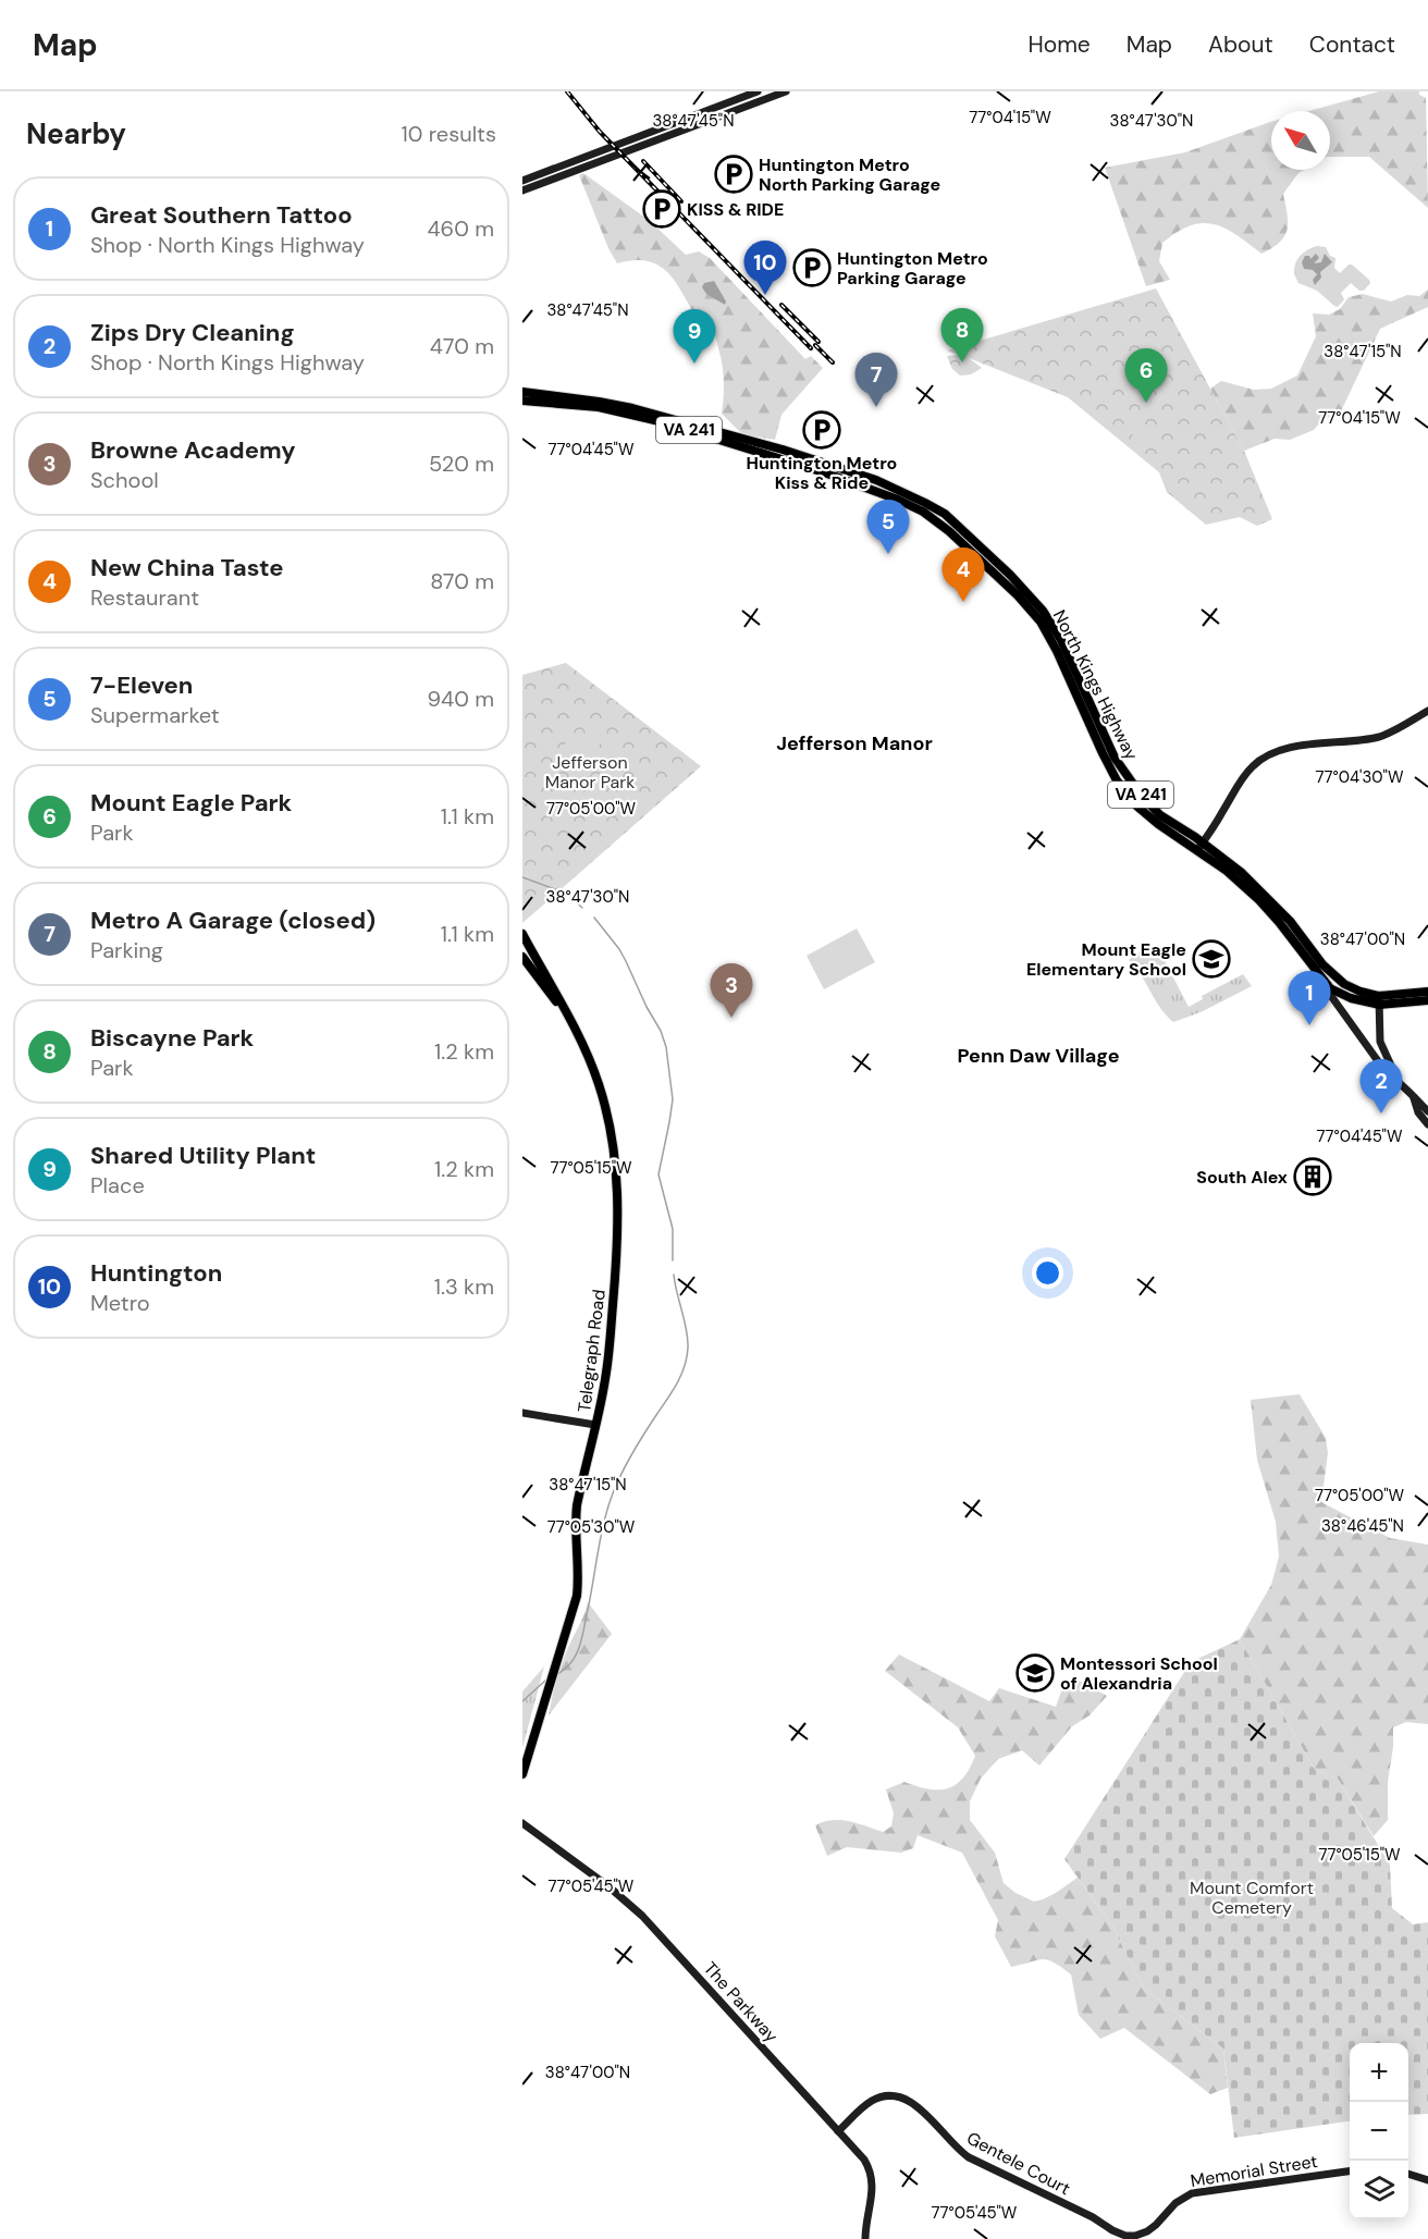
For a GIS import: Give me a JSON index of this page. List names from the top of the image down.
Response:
{
  "streets": {
    "main road": ["VA 241", "North Kings Highway", "Telegraph Road"],
    "street": ["The Parkway", "Gentele Court", "Memorial Street"]
  },
  "crossings": [
    ["The Parkway", "Gentele Court"],
    ["Gentele Court", "Memorial Street"]
  ],
  "districts": ["Jefferson Manor", "Penn Daw Village"],
  "parks": ["Jefferson Manor Park", "Mount Comfort Cemetery"],
  "places": {
    "parking": [
      "Huntington Metro North Parking Garage",
      "KISS & RIDE",
      "Huntington Metro Parking Garage",
      "Huntington Metro Kiss & Ride"
    ],
    "school or university": ["Mount Eagle Elementary School", "Montessori School of Alexandria"],
    "building": ["South Alex"]
  },
  "north": "top left",
  "page": {
    "header": "Map",
    "nav": [
      "Home",
      "Map",
      "About",
      "Contact"
    ],
    "heading": ["Nearby", "10 results"],
    "list": [
      {
        "mark": "1",
        "name": "Great Southern Tattoo",
        "note": "Shop · North Kings Highway",
        "value": "460 m"
      },
      {
        "mark": "2",
        "name": "Zips Dry Cleaning",
        "note": "Shop · North Kings Highway",
        "value": "470 m"
      },
      {
        "mark": "3",
        "name": "Browne Academy",
        "note": "School",
        "value": "520 m"
      },
      {
        "mark": "4",
        "name": "New China Taste",
        "note": "Restaurant",
        "value": "870 m"
      },
      {
        "mark": "5",
        "name": "7-Eleven",
        "note": "Supermarket",
        "value": "940 m"
      },
      {
        "mark": "6",
        "name": "Mount Eagle Park",
        "note": "Park",
        "value": "1.1 km"
      },
      {
        "mark": "7",
        "name": "Metro A Garage (closed)",
        "note": "Parking",
        "value": "1.1 km"
      },
      {
        "mark": "8",
        "name": "Biscayne Park",
        "note": "Park",
        "value": "1.2 km"
      },
      {
        "mark": "9",
        "name": "Shared Utility Plant",
        "note": "Place",
        "value": "1.2 km"
      },
      {
        "mark": "10",
        "name": "Huntington",
        "note": "Metro",
        "value": "1.3 km"
      }
    ],
    "pins": [
      "10",
      "8",
      "9",
      "6",
      "7",
      "5",
      "4",
      "3",
      "1",
      "2"
    ],
    "map_buttons": ["+", "−"]
  },
  "coordinates": [
    "77°04'15\"W",
    "38°47'45\"N",
    "38°47'30\"N",
    "38°47'15\"N",
    "77°04'45\"W",
    "77°04'30\"W",
    "77°05'00\"W",
    "38°47'00\"N",
    "77°05'15\"W",
    "38°46'45\"N",
    "77°05'30\"W",
    "77°05'45\"W"
  ]
}
